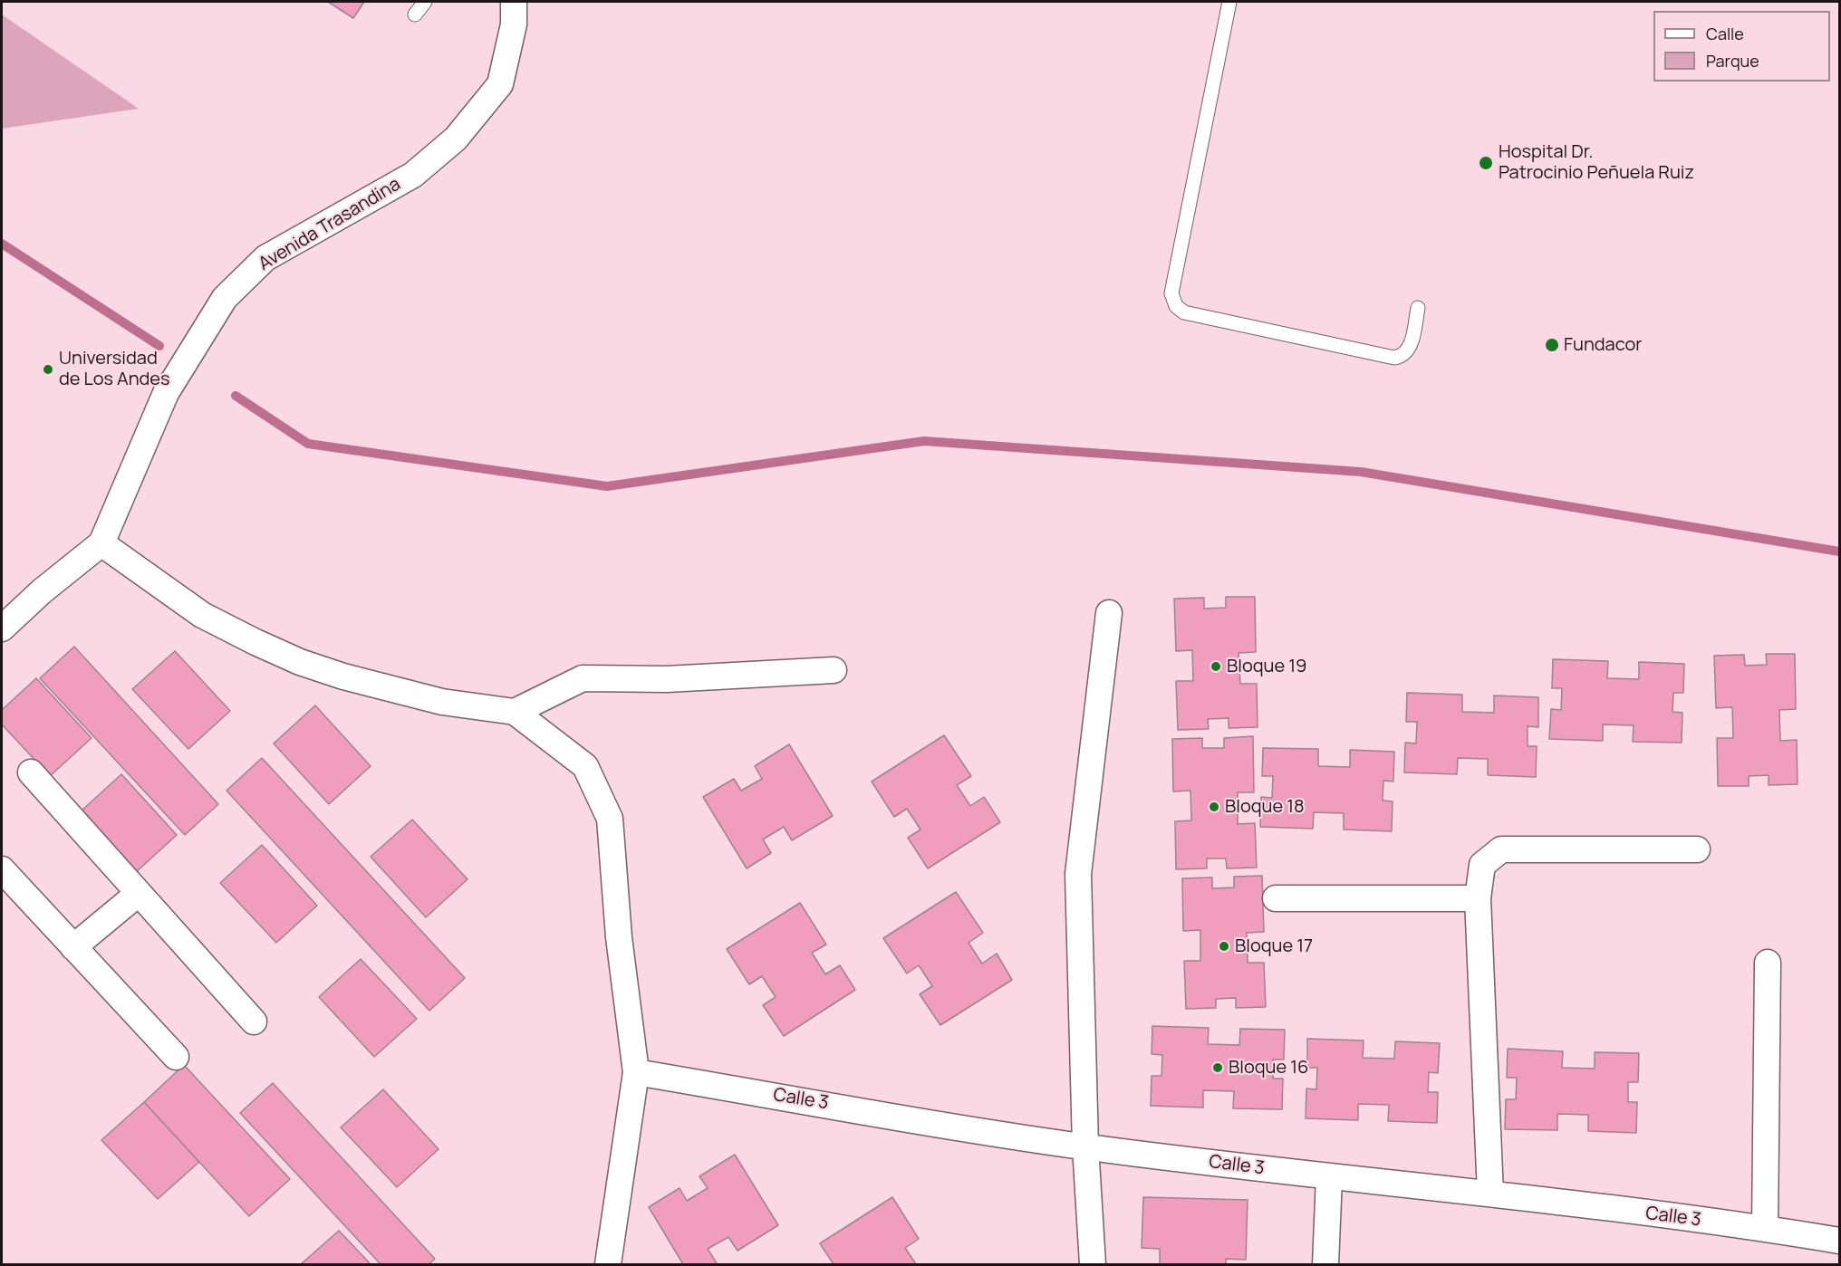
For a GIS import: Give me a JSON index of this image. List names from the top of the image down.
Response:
{
  "streets": {
    "street": ["Avenida Trasandina", "Calle 3"]
  },
  "places": [
    "Hospital Dr. Patrocinio Peñuela Ruiz",
    "Fundacor",
    "Universidad de Los Andes",
    "Bloque 19",
    "Bloque 18",
    "Bloque 17",
    "Bloque 16"
  ],
  "legend": ["Calle", "Parque"]
}
